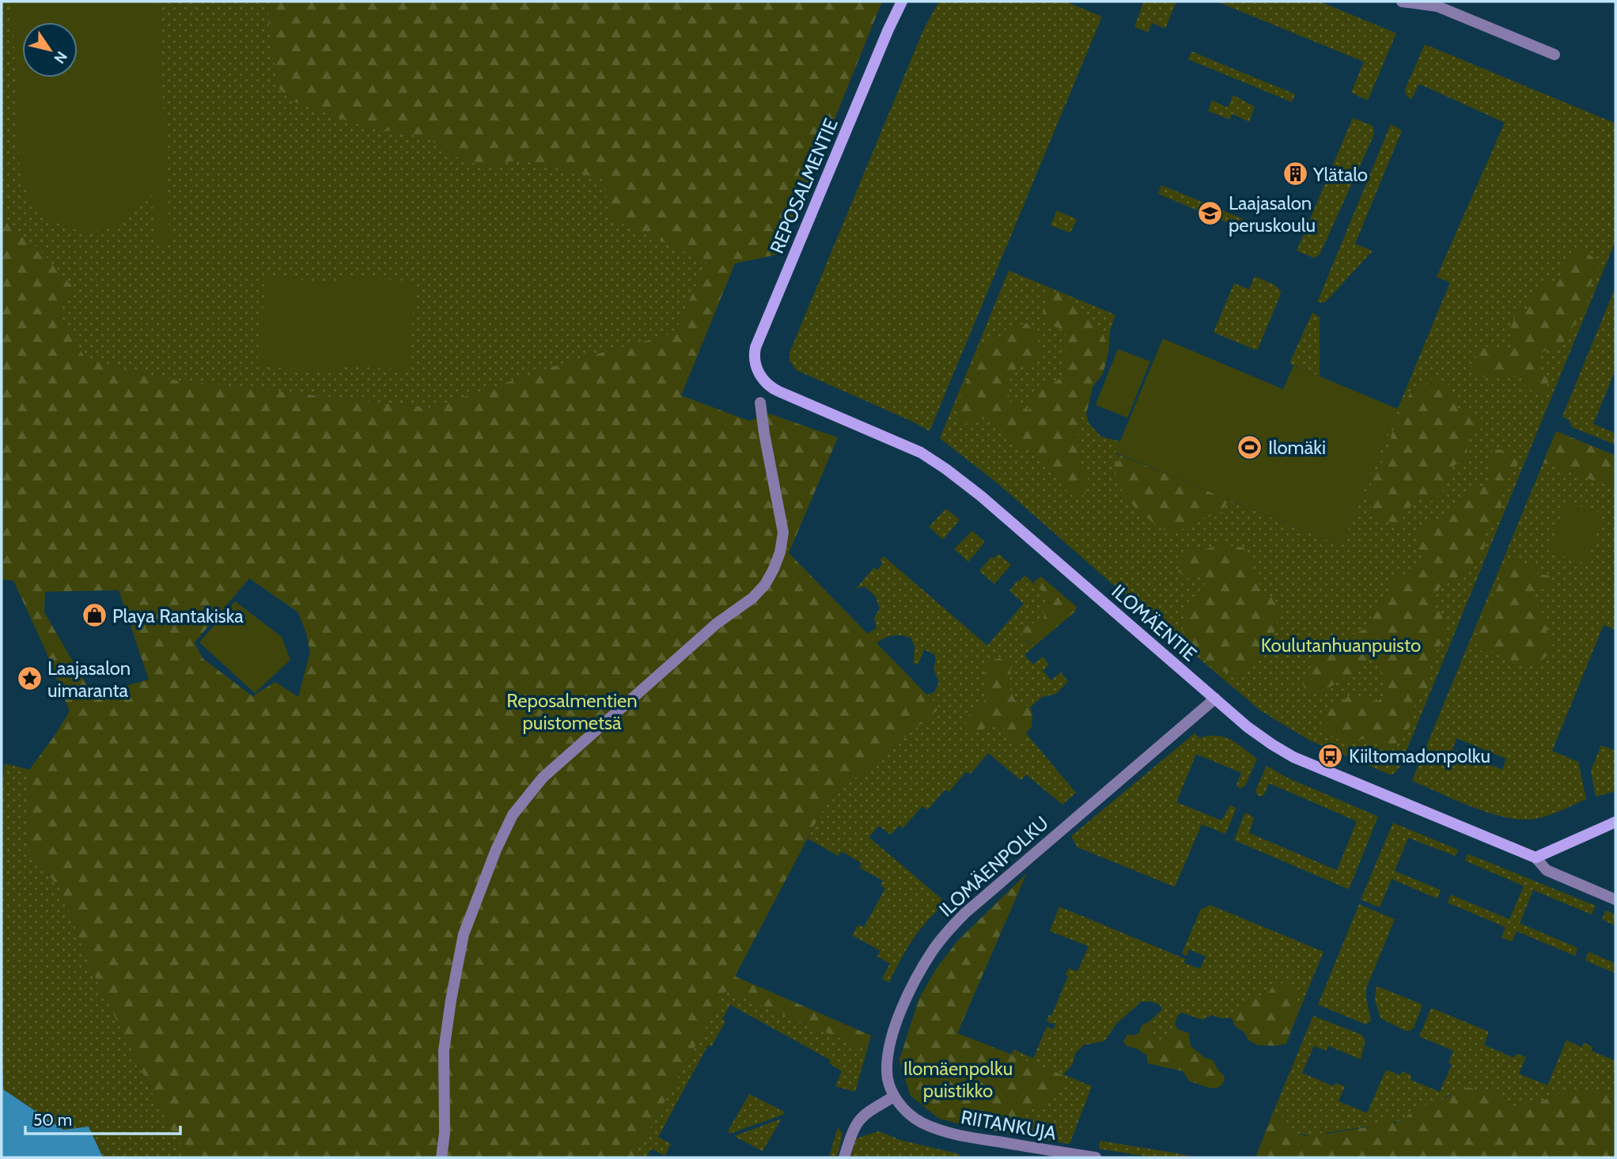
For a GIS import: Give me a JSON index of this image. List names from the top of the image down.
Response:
{
  "streets": {
    "street": [
      "REPOSALMENTIE",
      "ILOMÄENTIE",
      "ILOMÄENPOLKU",
      "RIITANKUJA"
    ]
  },
  "crossings": [
    ["REPOSALMENTIE", "ILOMÄENTIE"],
    ["ILOMÄENTIE", "ILOMÄENPOLKU"],
    ["ILOMÄENPOLKU", "RIITANKUJA"]
  ],
  "parks": ["Koulutanhuanpuisto", "Reposalmentien puistometsä", "Ilomäenpolku puistikko"],
  "places": {
    "building": ["Ylätalo"],
    "school or university": ["Laajasalon peruskoulu"],
    "sports": ["Ilomäki"],
    "shop": ["Playa Rantakiska"],
    "place": ["Laajasalon uimaranta"],
    "bus stop": ["Kiiltomadonpolku"]
  },
  "scale_bar": "50 m",
  "north": "bottom right"
}
